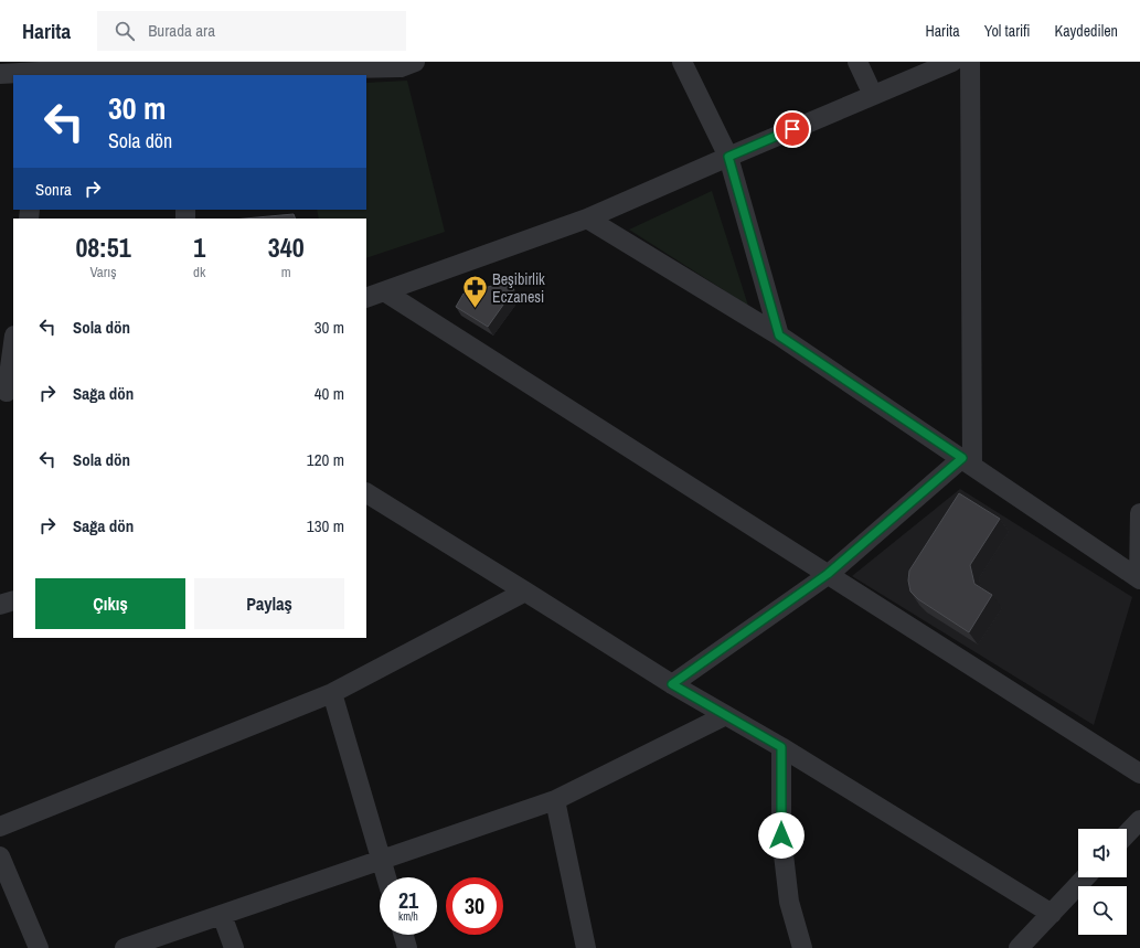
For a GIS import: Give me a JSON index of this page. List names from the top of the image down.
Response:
{
  "places": {
    "pharmacy": ["Beşibirlik Eczanesi"]
  },
  "page": {
    "header": "Harita",
    "search": "Burada ara",
    "nav": ["Harita", "Yol tarifi", "Kaydedilen"],
    "turn": ["30 m", "Sola dön"],
    "then": "Sonra",
    "eta": [
      "08:51",
      "Varış",
      "1",
      "dk",
      "340",
      "m"
    ],
    "list": [
      {
        "name": "Sola dön",
        "value": "30 m"
      },
      {
        "name": "Sağa dön",
        "value": "40 m"
      },
      {
        "name": "Sola dön",
        "value": "120 m"
      },
      {
        "name": "Sağa dön",
        "value": "130 m"
      }
    ],
    "buttons": ["Çıkış", "Paylaş"],
    "speed": "21 km/h",
    "limit": "30"
  }
}
